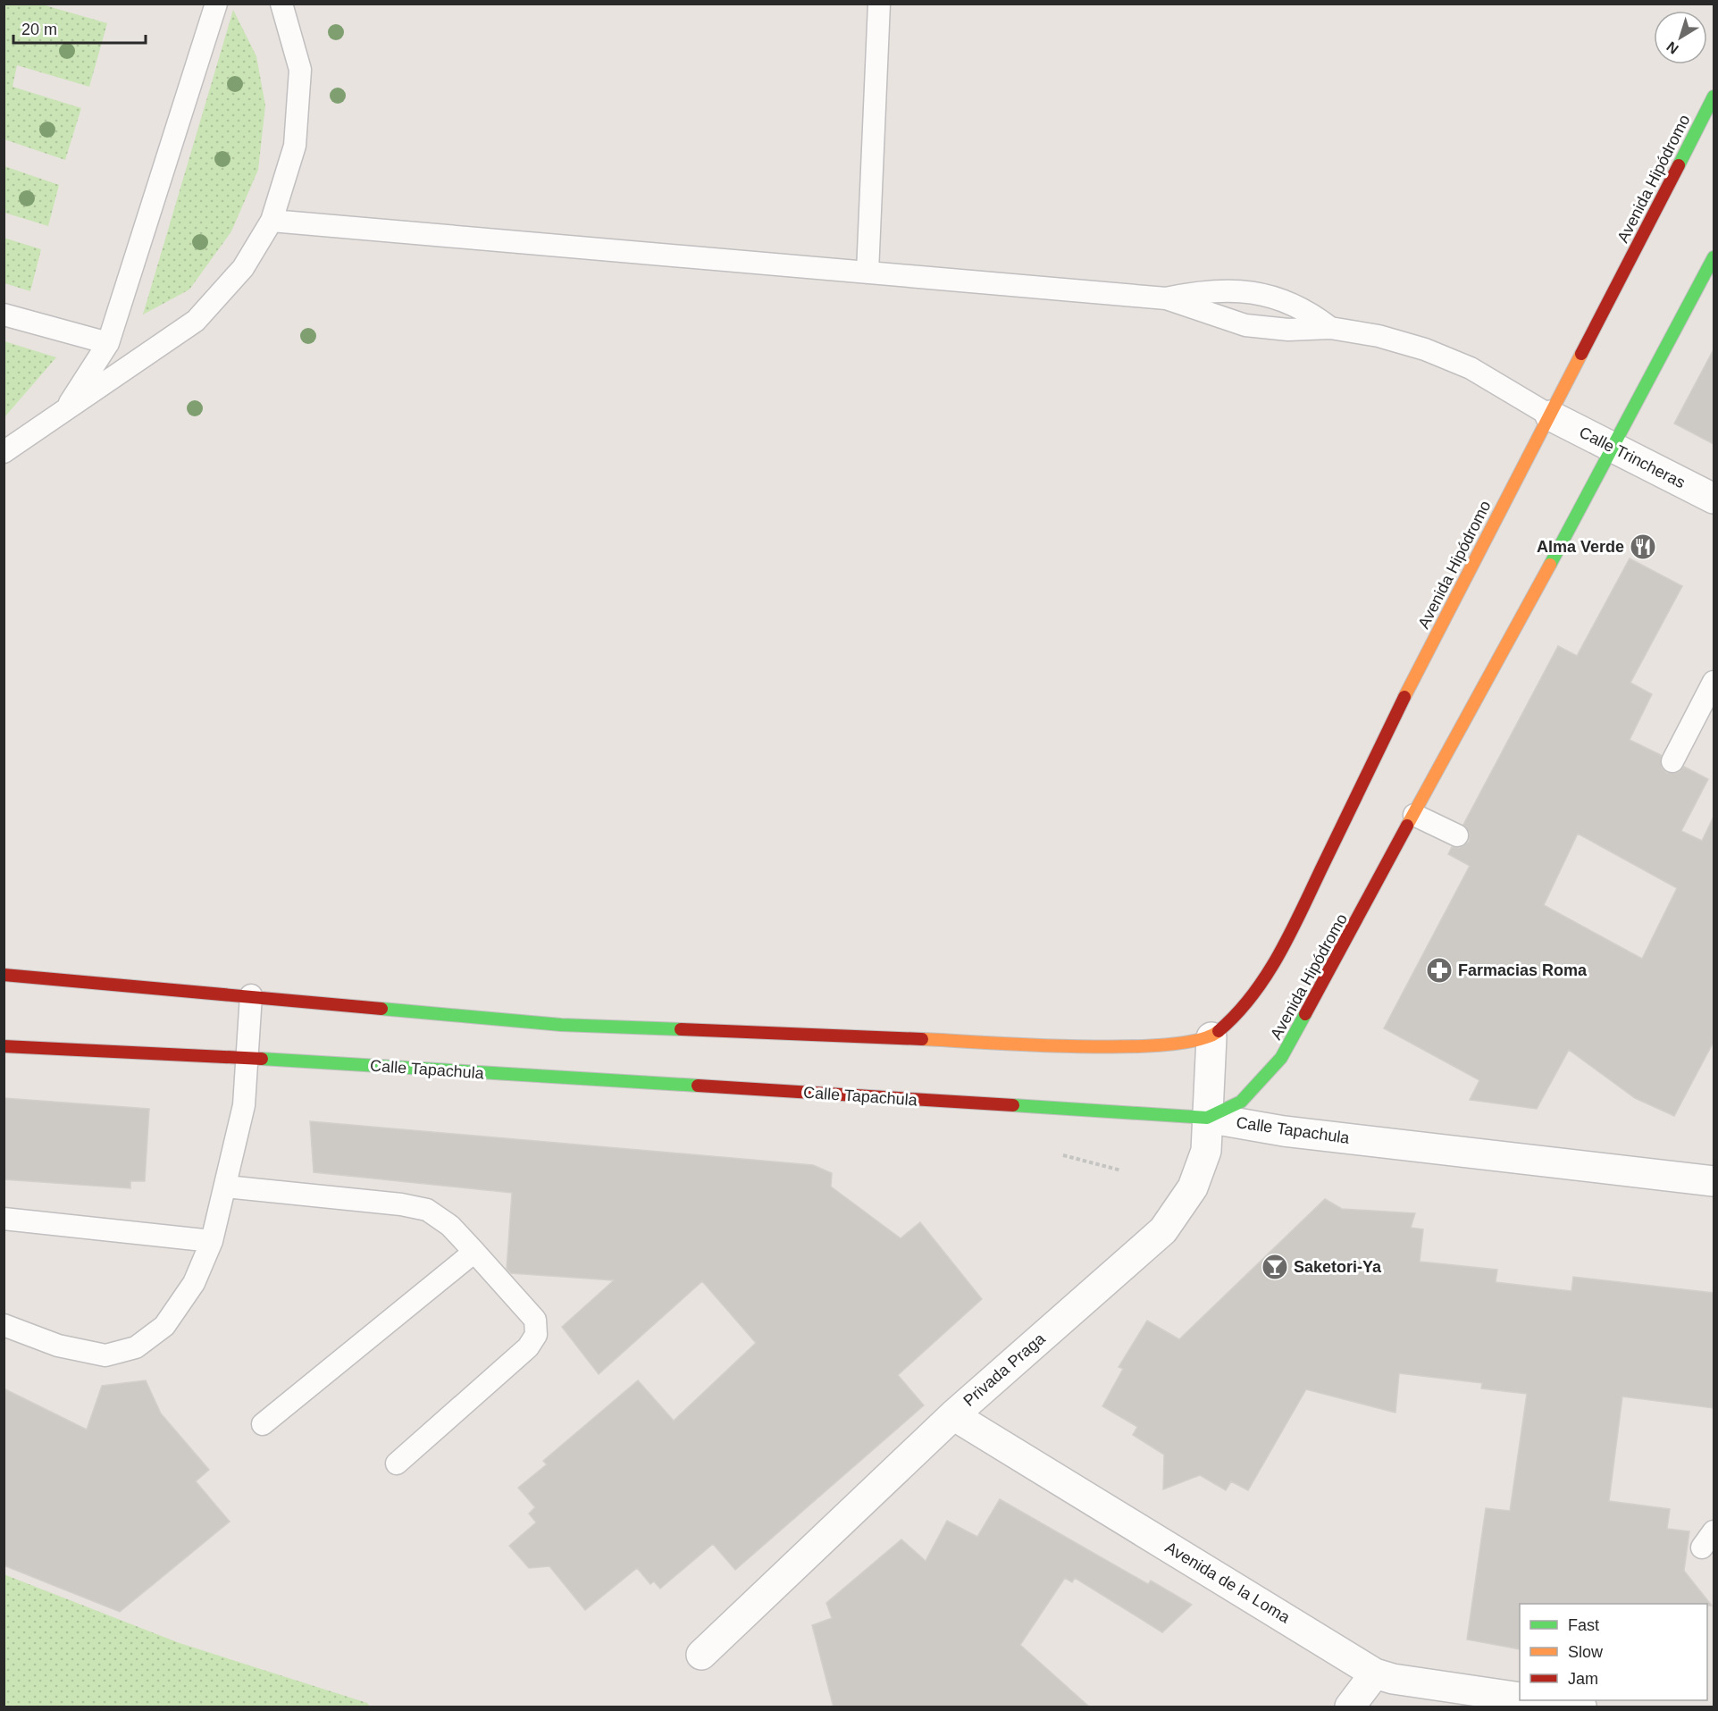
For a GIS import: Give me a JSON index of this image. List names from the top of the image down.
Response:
{
  "streets": {
    "main road": ["Avenida Hipódromo", "Calle Tapachula"],
    "street": ["Calle Trincheras", "Privada Praga", "Avenida de la Loma"]
  },
  "crossings": [
    ["Avenida Hipódromo", "Calle Trincheras"],
    ["Avenida Hipódromo", "Calle Tapachula"],
    ["Avenida Hipódromo", "Privada Praga"],
    ["Calle Tapachula", "Privada Praga"],
    ["Privada Praga", "Avenida de la Loma"]
  ],
  "places": {
    "restaurant": ["Alma Verde"],
    "pharmacy": ["Farmacias Roma"],
    "bar": ["Saketori-Ya"]
  },
  "legend": ["Fast", "Slow", "Jam"],
  "scale_bar": "20 m",
  "north": "bottom left"
}
